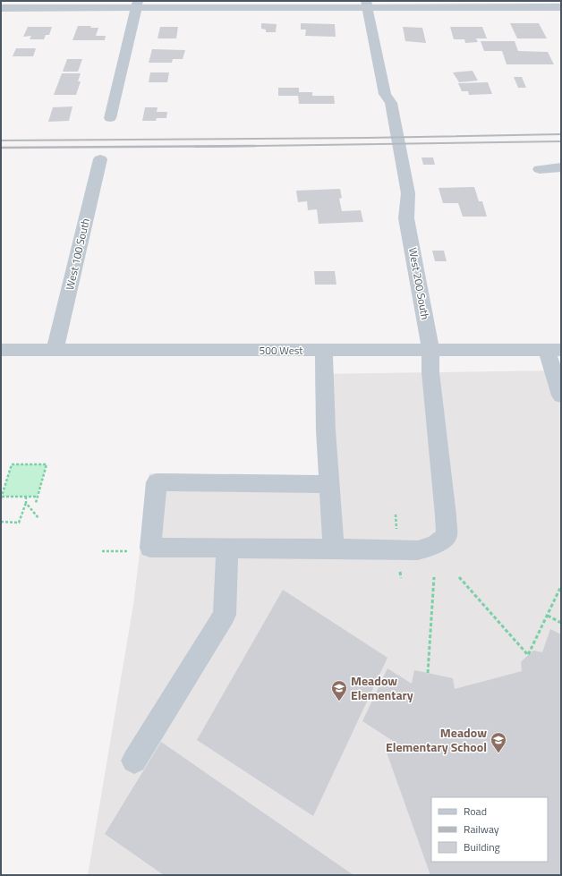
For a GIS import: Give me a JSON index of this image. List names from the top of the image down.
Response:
{
  "streets": {
    "street": ["West 100 South", "West 200 South", "500 West"]
  },
  "crossings": [
    ["West 100 South", "500 West"],
    ["West 200 South", "500 West"]
  ],
  "places": {
    "school or university": ["Meadow Elementary", "Meadow Elementary School"]
  },
  "legend": ["Road", "Railway", "Building"]
}
